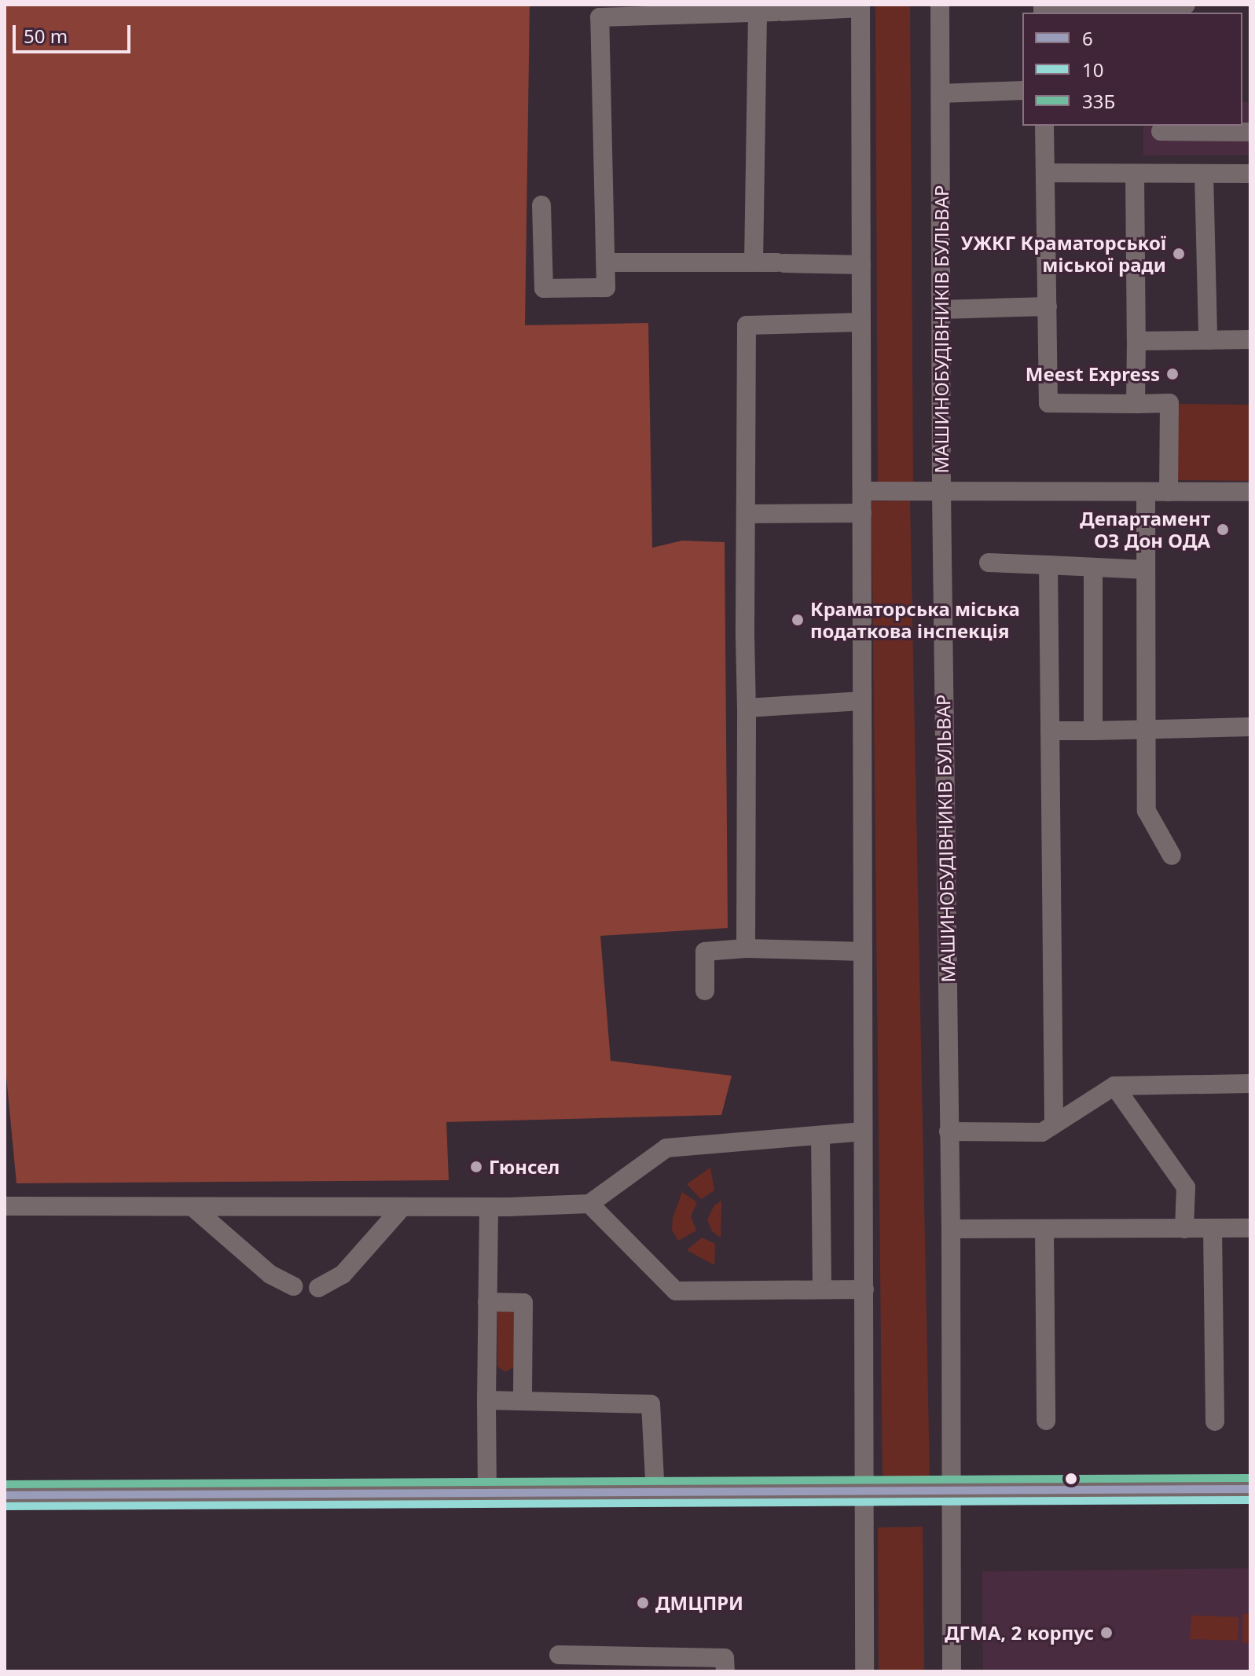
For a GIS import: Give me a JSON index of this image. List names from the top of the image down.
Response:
{
  "streets": {
    "street": ["МАШИНОБУДІВНИКІВ БУЛЬВАР"]
  },
  "places": [
    "УЖКГ Краматорської міської ради",
    "Meest Express",
    "Департамент ОЗ Дон ОДА",
    "Краматорська міська податкова інспекція",
    "Гюнсел",
    "ДМЦПРИ",
    "ДГМА, 2 корпус"
  ],
  "lines": ["transit line 33Б", "transit line 6", "transit line 10"],
  "legend": ["6", "10", "33Б"],
  "scale_bar": "50 m"
}
